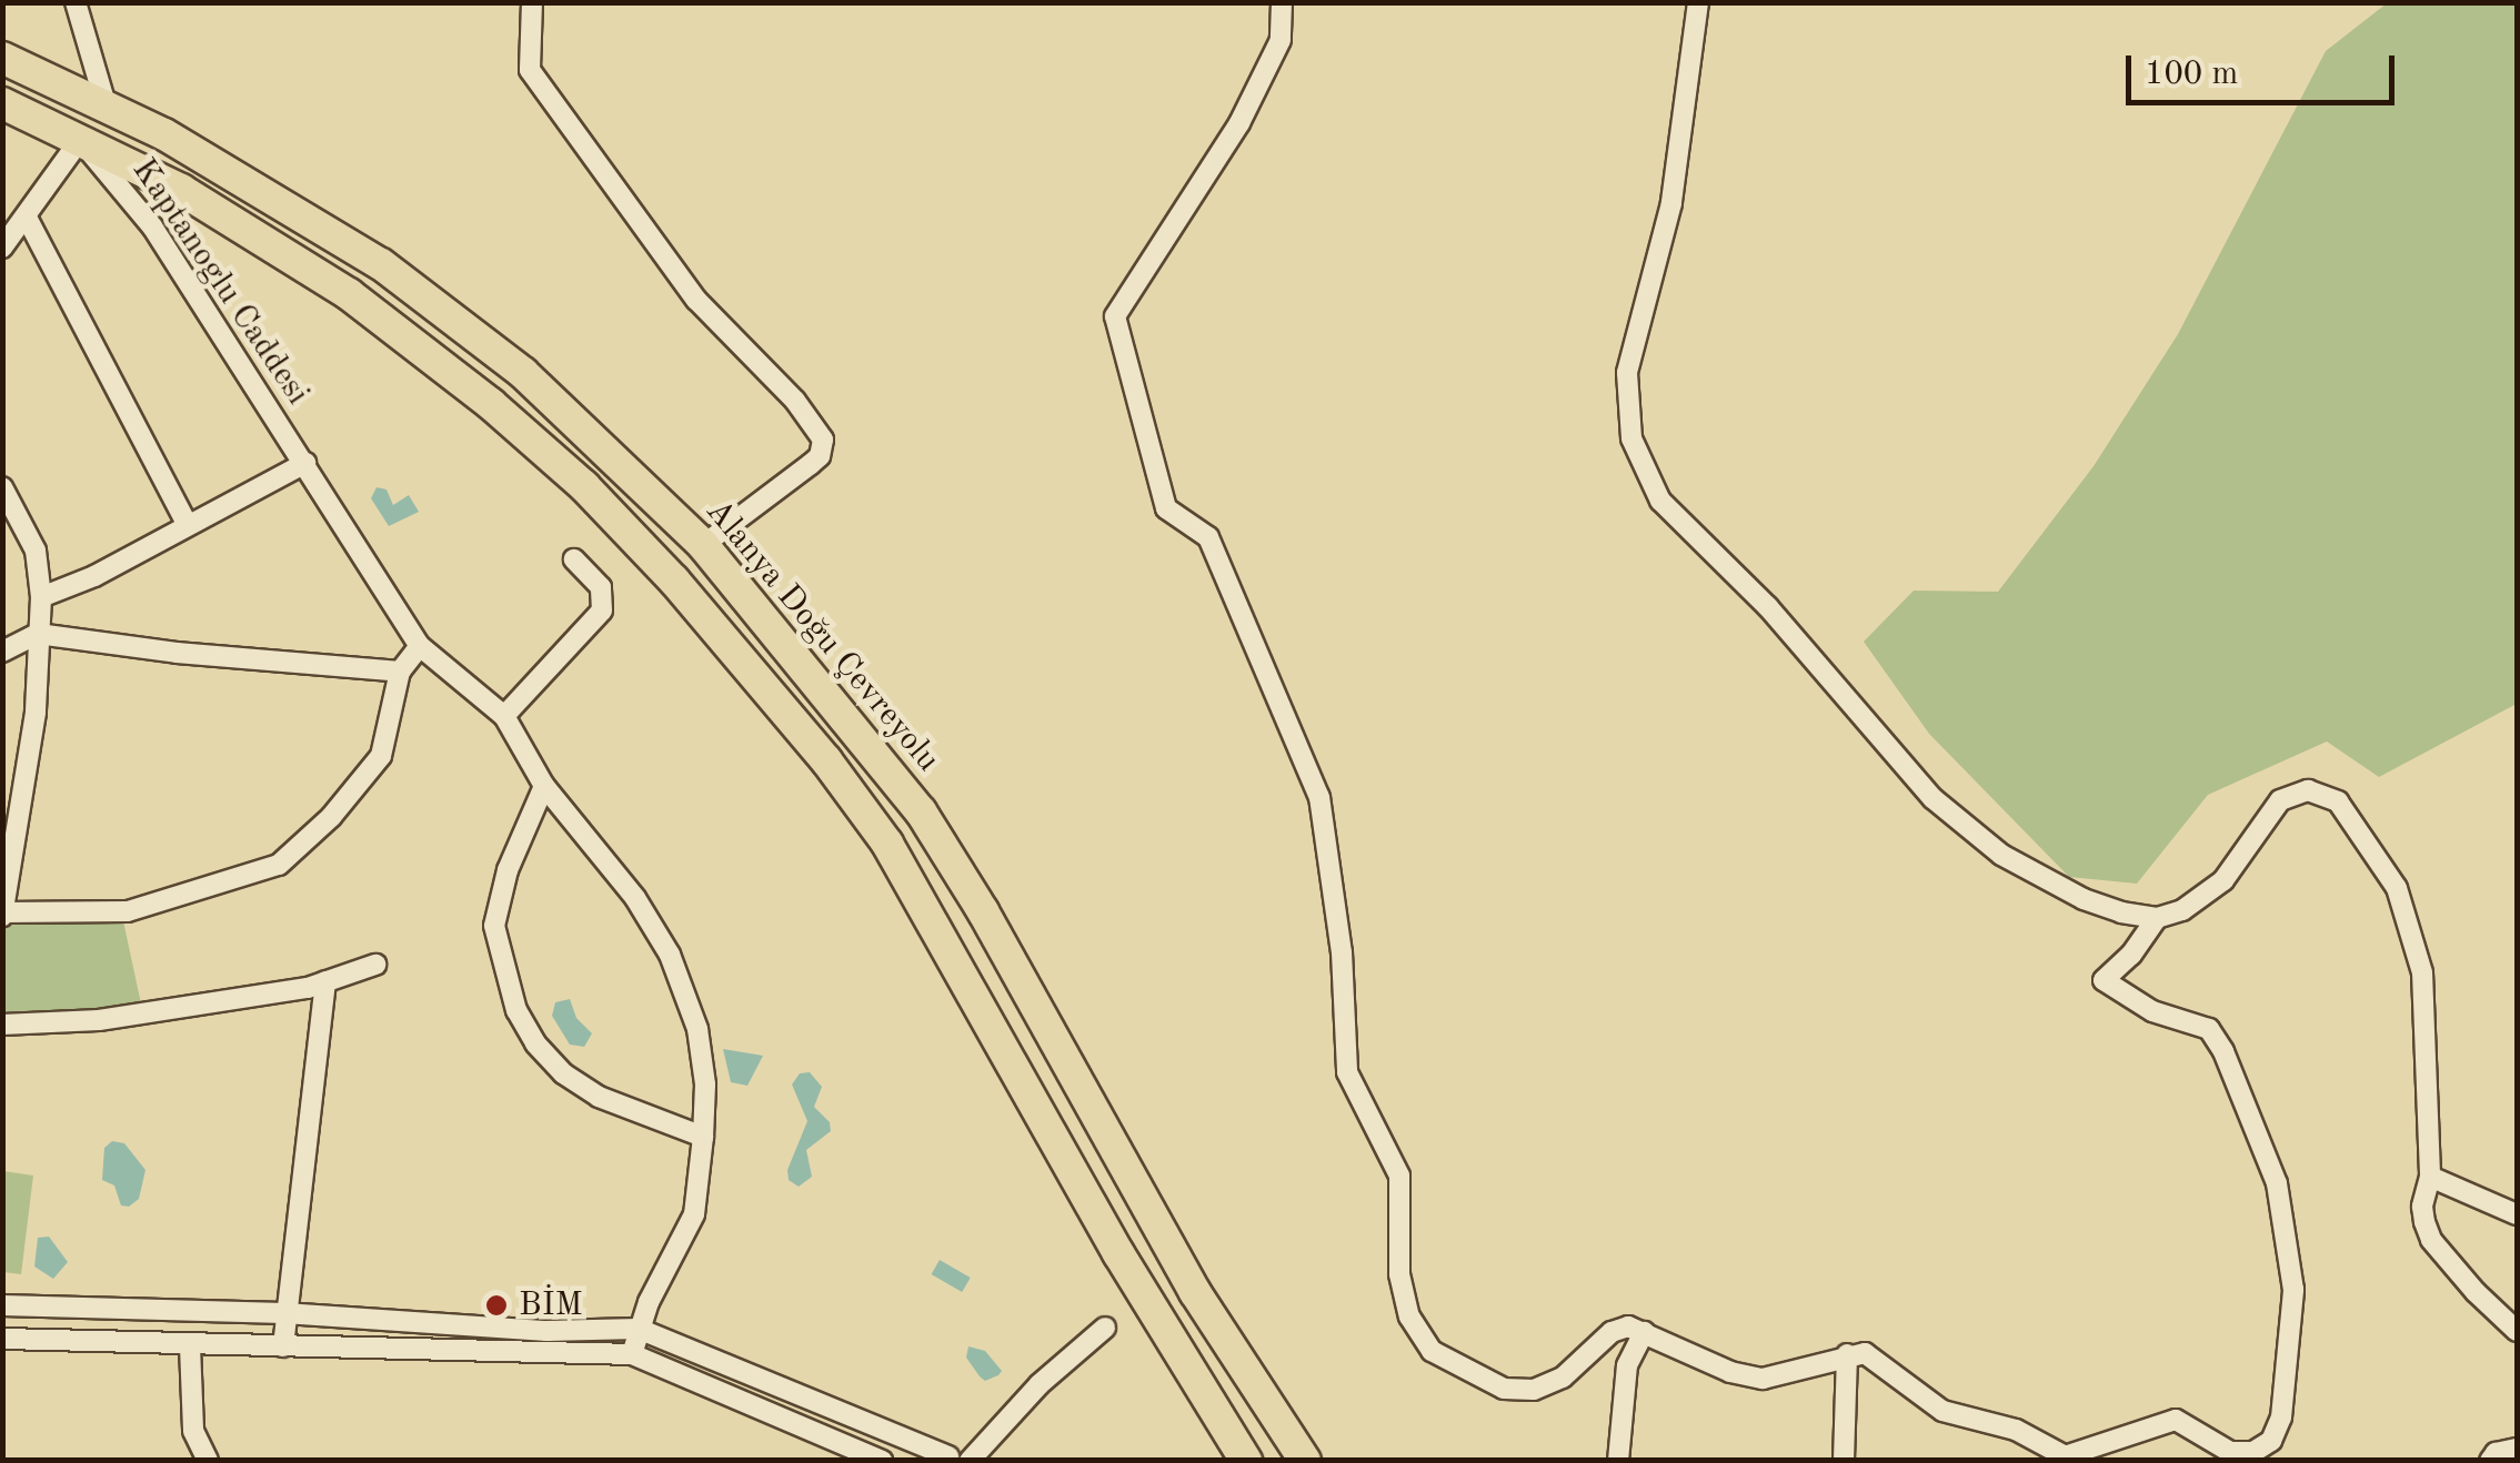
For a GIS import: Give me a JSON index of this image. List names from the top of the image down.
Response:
{
  "streets": {
    "highway": ["Alanya Doğu Çevreyolu"],
    "street": ["Kaptanoglu Caddesi"]
  },
  "places": ["BİM"],
  "scale_bar": "100 m"
}
